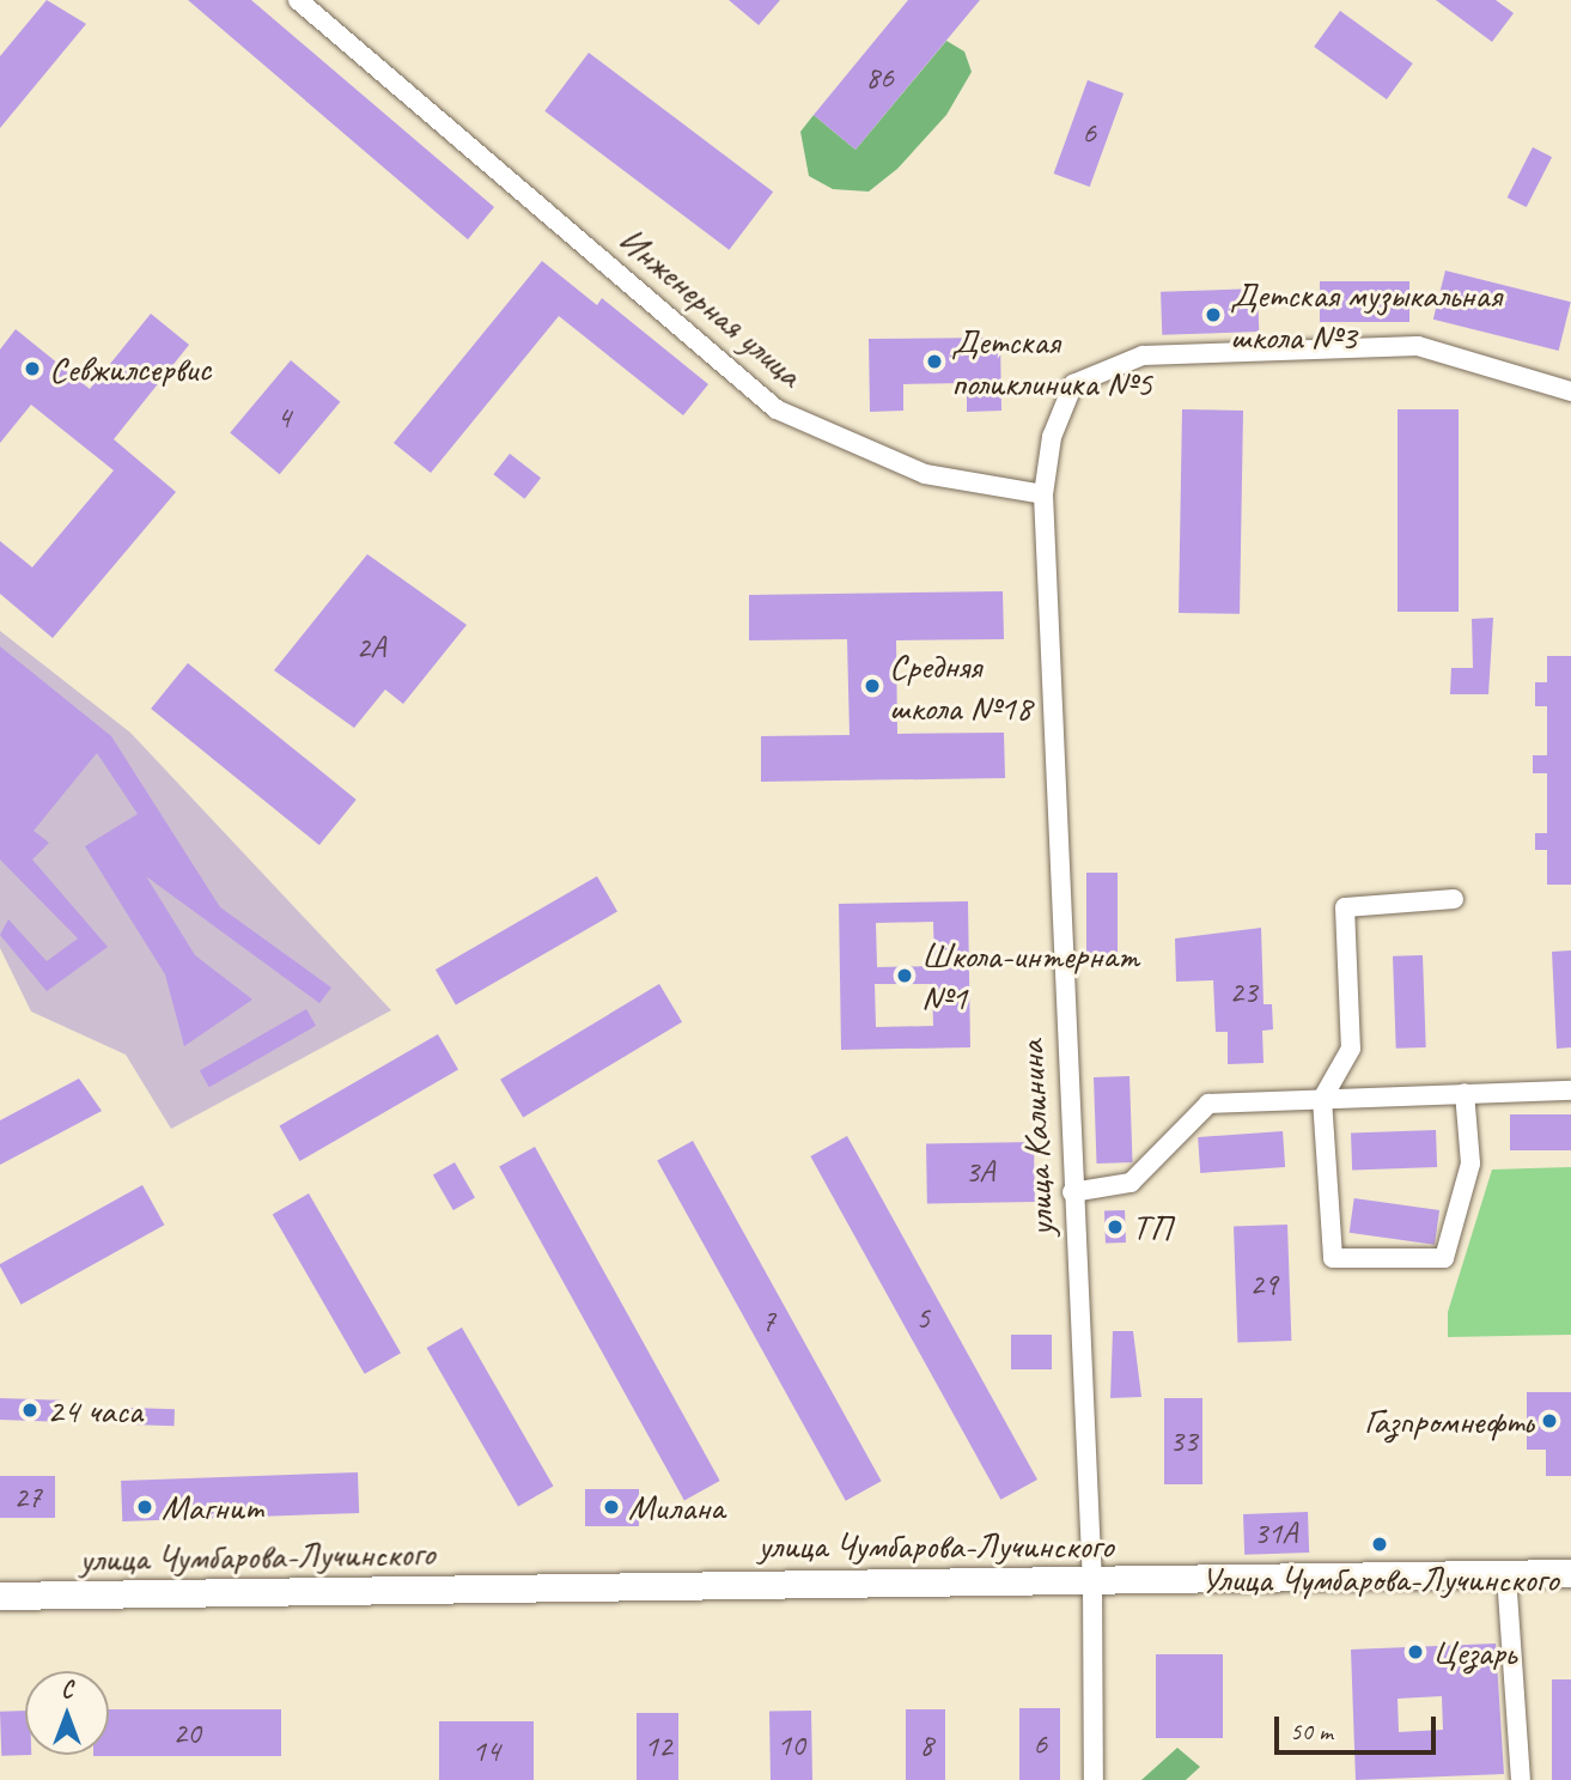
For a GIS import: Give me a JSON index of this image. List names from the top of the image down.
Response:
{
  "streets": {
    "street": ["Инженерная улица", "улица Калинина", "улица Чумбарова-Лучинского"]
  },
  "crossings": [
    ["Инженерная улица", "улица Калинина"],
    ["улица Калинина", "улица Чумбарова-Лучинского"]
  ],
  "places": [
    "Детская музыкальная школа №3",
    "Детская поликлиника №5",
    "Севжилсервис",
    "Средняя школа №18",
    "Школа-интернат №1",
    "ТП",
    "24 часа",
    "Газпромнефть",
    "Магнит",
    "Милана",
    "Улица Чумбарова-Лучинского",
    "Цезарь"
  ],
  "house_numbers": [
    "86",
    "6",
    "4",
    "2А",
    "23",
    "3А",
    "29",
    "5",
    "7",
    "33",
    "27",
    "31А",
    "20",
    "6",
    "10",
    "8",
    "12",
    "14"
  ],
  "scale_bar": "50 m",
  "north": "top"
}
